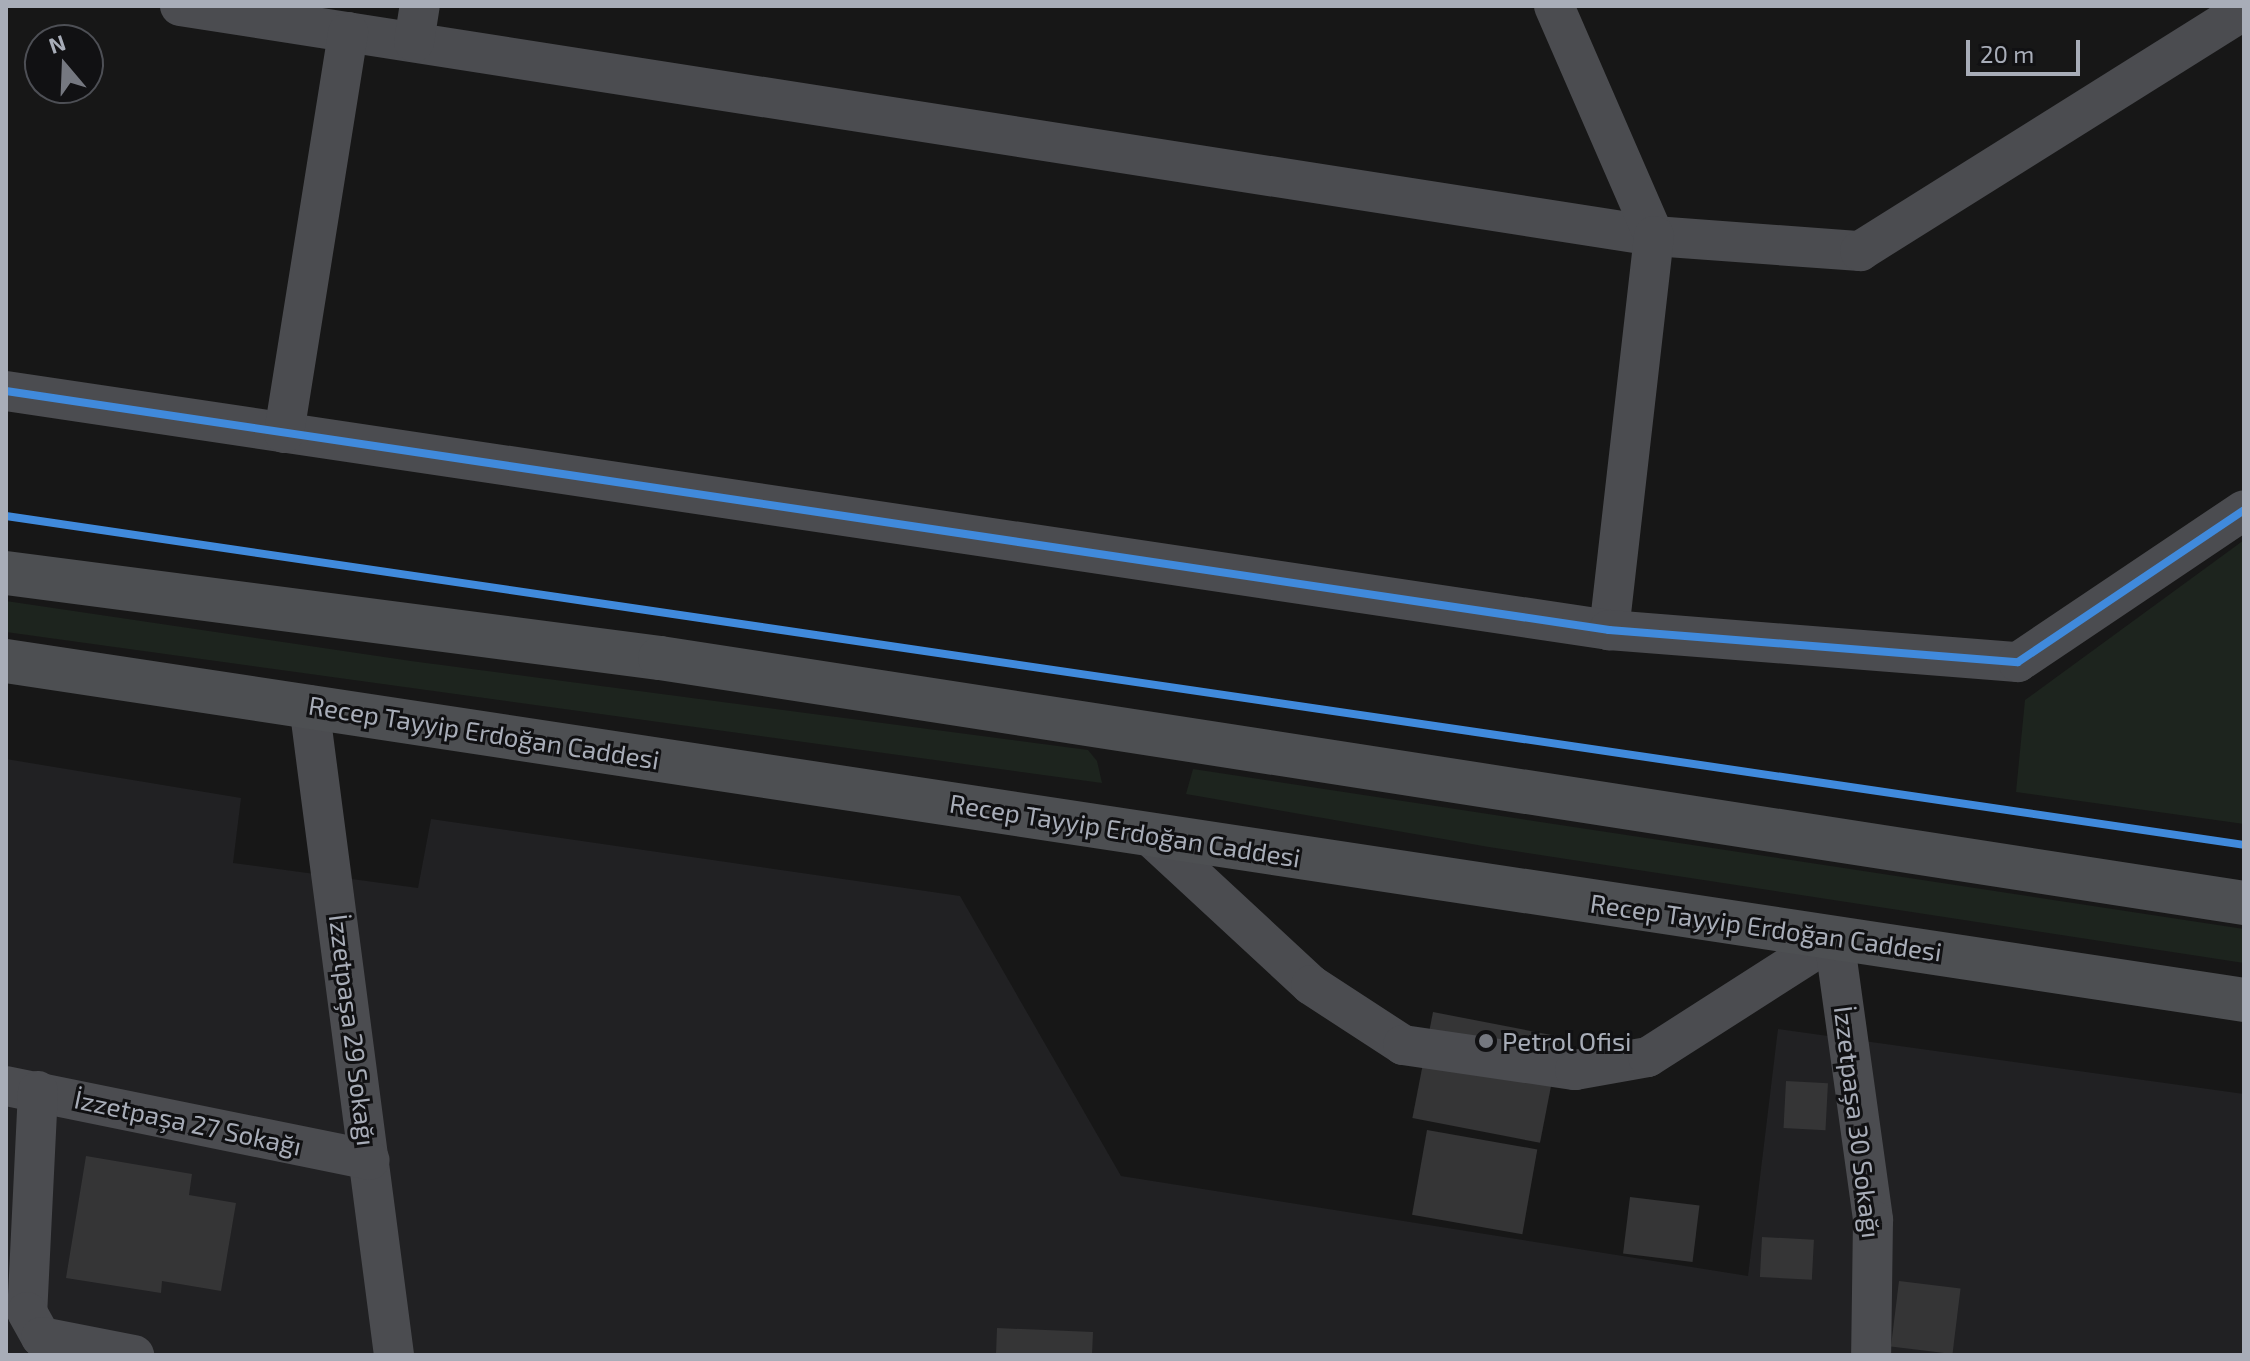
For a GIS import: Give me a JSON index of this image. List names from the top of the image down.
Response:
{
  "streets": {
    "main road": ["Recep Tayyip Erdoğan Caddesi"],
    "street": ["İzzetpaşa 29 Sokağı", "İzzetpaşa 27 Sokağı", "İzzetpaşa 30 Sokağı"]
  },
  "crossings": [
    ["Recep Tayyip Erdoğan Caddesi", "İzzetpaşa 29 Sokağı"],
    ["Recep Tayyip Erdoğan Caddesi", "İzzetpaşa 30 Sokağı"],
    ["İzzetpaşa 29 Sokağı", "İzzetpaşa 27 Sokağı"]
  ],
  "places": ["Petrol Ofisi"],
  "scale_bar": "20 m",
  "north": "top"
}
